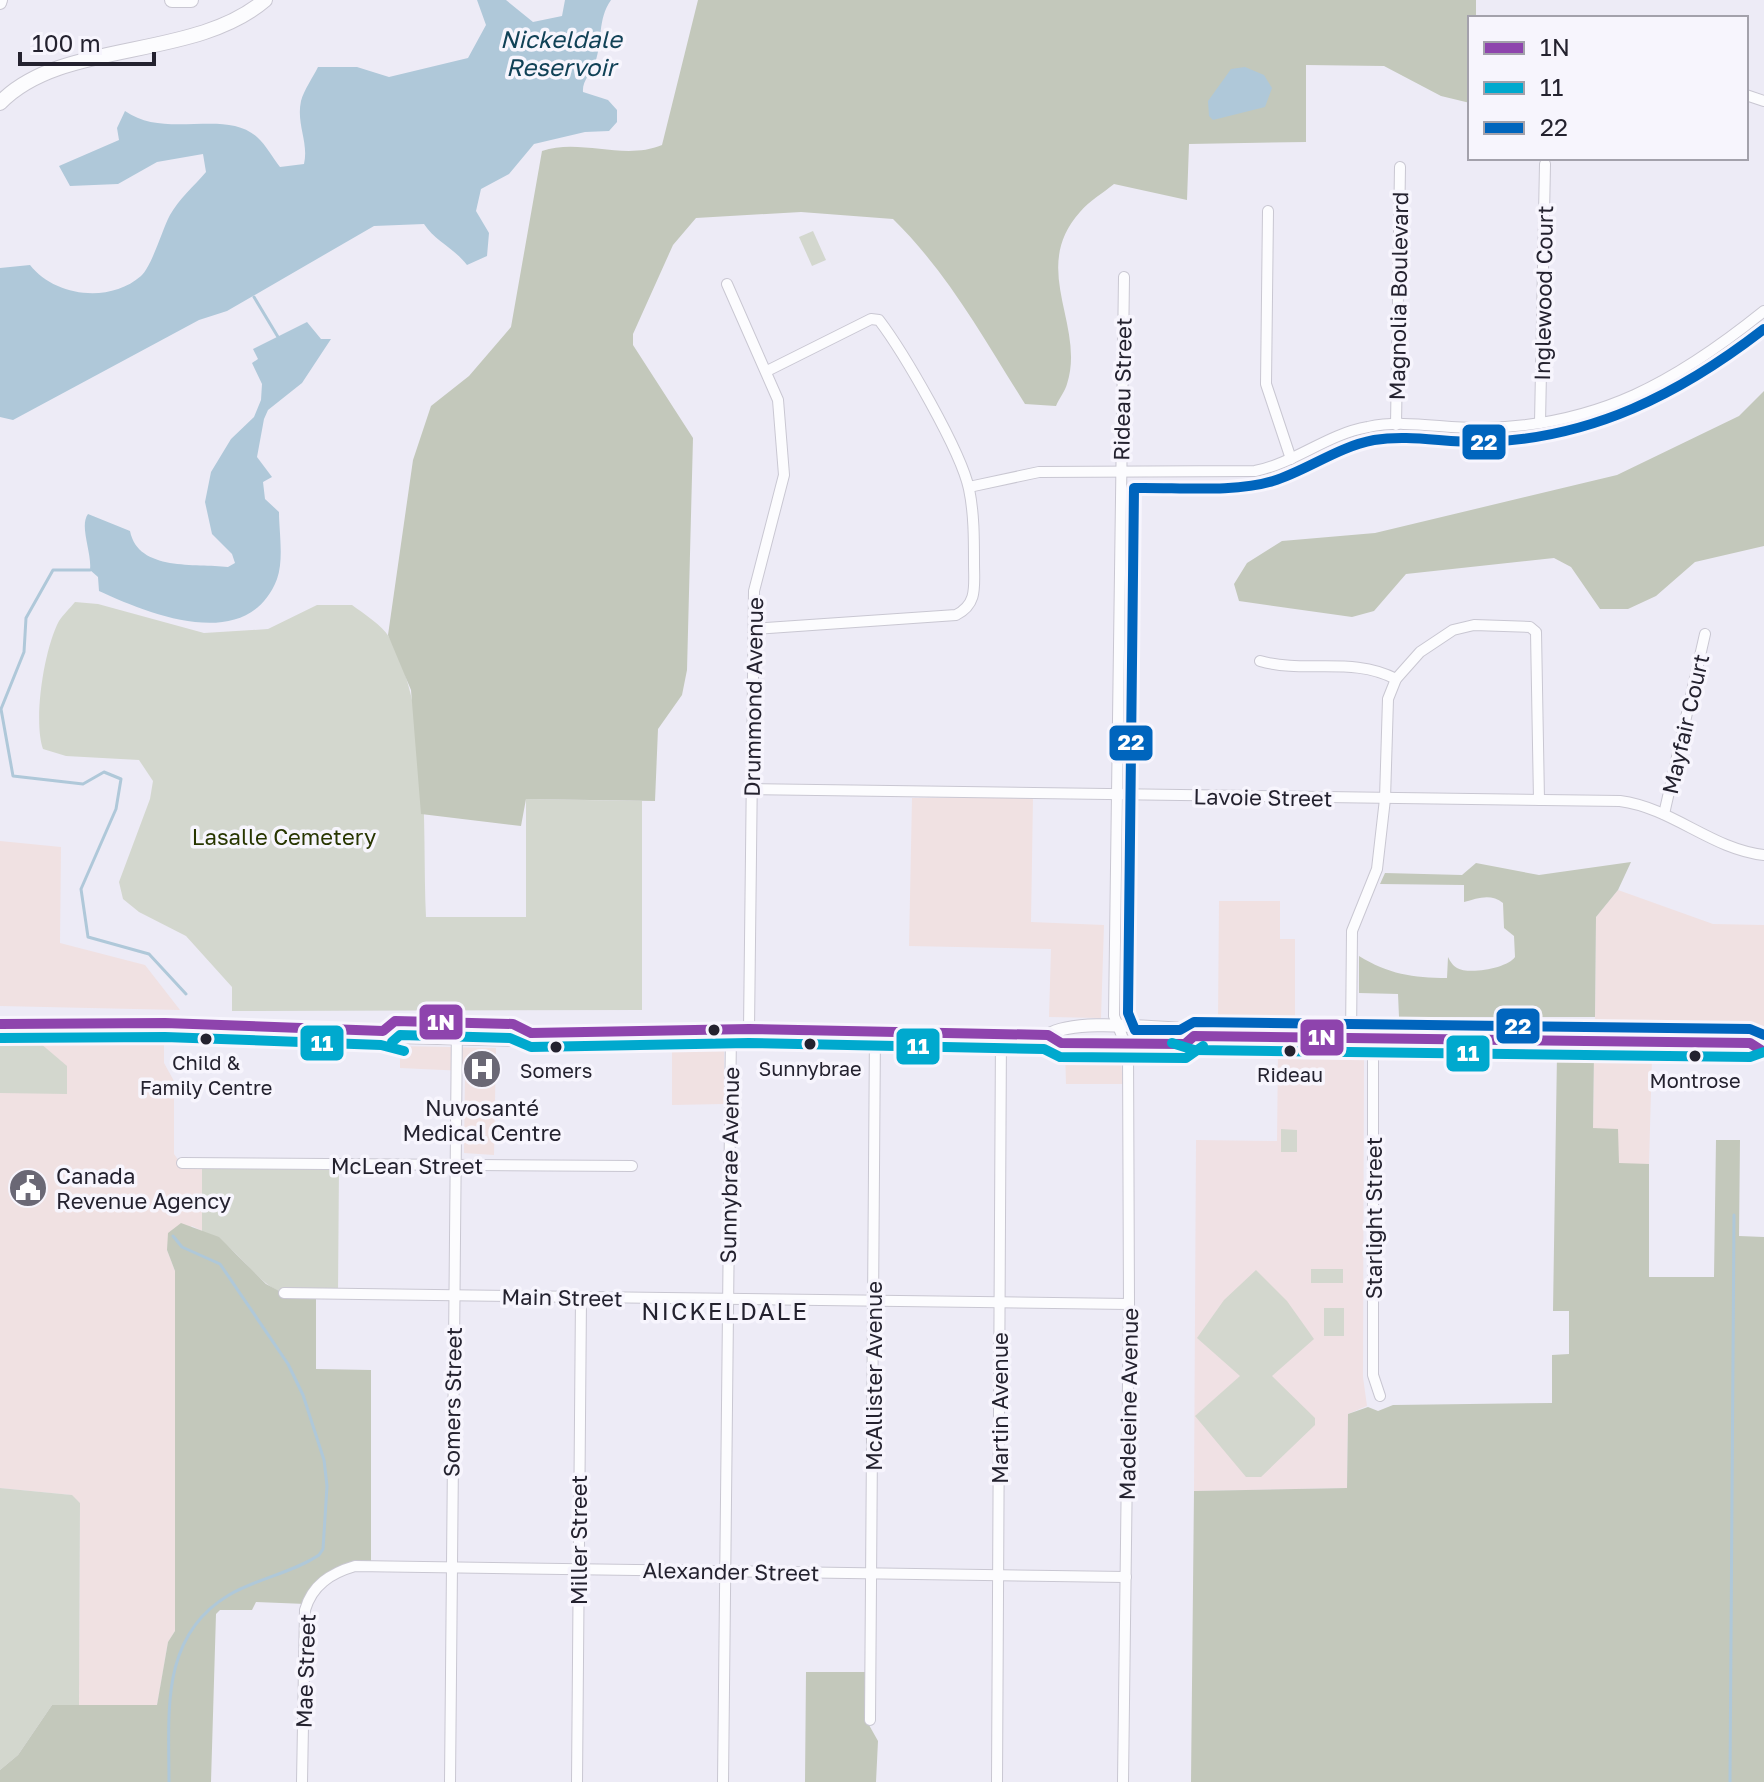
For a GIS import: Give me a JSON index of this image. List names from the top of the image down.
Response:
{
  "streets": {
    "street": [
      "Inglewood Court",
      "Magnolia Boulevard",
      "Rideau Street",
      "Drummond Avenue",
      "Mayfair Court",
      "Lavoie Street",
      "McLean Street",
      "Sunnybrae Avenue",
      "Starlight Street",
      "Main Street",
      "McAllister Avenue",
      "Somers Street",
      "Madeleine Avenue",
      "Martin Avenue",
      "Miller Street",
      "Alexander Street",
      "Mae Street"
    ]
  },
  "crossings": [
    ["Rideau Street", "Lavoie Street"],
    ["Rideau Street", "Madeleine Avenue"],
    ["Drummond Avenue", "Lavoie Street"],
    ["Mayfair Court", "Lavoie Street"],
    ["McLean Street", "Somers Street"],
    ["Sunnybrae Avenue", "Main Street"],
    ["Sunnybrae Avenue", "Alexander Street"],
    ["Main Street", "McAllister Avenue"],
    ["Main Street", "Somers Street"],
    ["Main Street", "Madeleine Avenue"],
    ["Main Street", "Martin Avenue"],
    ["Main Street", "Miller Street"],
    ["McAllister Avenue", "Alexander Street"],
    ["Somers Street", "Alexander Street"],
    ["Madeleine Avenue", "Alexander Street"],
    ["Martin Avenue", "Alexander Street"],
    ["Miller Street", "Alexander Street"],
    ["Alexander Street", "Mae Street"]
  ],
  "districts": ["NICKELDALE"],
  "water": ["Nickeldale Reservoir"],
  "parks": ["Lasalle Cemetery"],
  "places": {
    "other": [
      "Child & Family Centre",
      "Sunnybrae",
      "Somers",
      "Rideau",
      "Montrose"
    ],
    "hospital": ["Nuvosanté Medical Centre"],
    "public building": ["Canada Revenue Agency"]
  },
  "lines": ["transit line 22", "transit line 1N", "transit line 11"],
  "legend": ["1N", "11", "22"],
  "scale_bar": "100 m"
}
